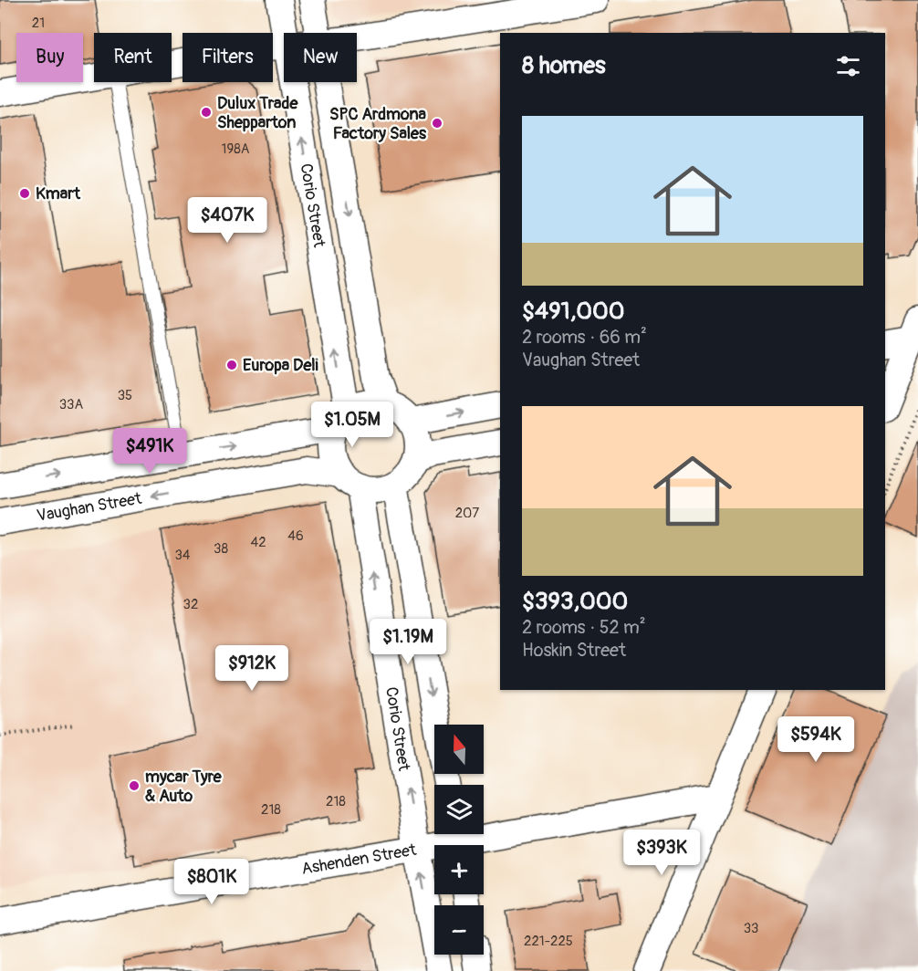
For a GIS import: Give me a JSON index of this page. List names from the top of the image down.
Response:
{
  "streets": {
    "street": ["Corio Street", "Vaughan Street", "Ashenden Street"]
  },
  "crossings": [
    ["Corio Street", "Vaughan Street"],
    ["Corio Street", "Ashenden Street"]
  ],
  "places": [
    "Dulux Trade Shepparton",
    "SPC Ardmona Factory Sales",
    "Kmart",
    "Europa Deli",
    "mycar Tyre & Auto"
  ],
  "house_numbers": [
    "21",
    "198A",
    "35",
    "33A",
    "207",
    "46",
    "42",
    "38",
    "34",
    "32",
    "218",
    "218",
    "33",
    "221-225"
  ],
  "north": "top",
  "page": {
    "chip": [
      "Buy",
      "Rent",
      "Filters",
      "New"
    ],
    "heading": "8 homes",
    "list": [
      {
        "name": "$491,000",
        "note": "2 rooms · 66 m² · Vaughan Street"
      },
      {
        "name": "$393,000",
        "note": "2 rooms · 52 m² · Hoskin Street"
      }
    ],
    "price": [
      "$407K",
      "$1.05M",
      "$491K",
      "$1.19M",
      "$912K",
      "$594K",
      "$393K",
      "$801K"
    ],
    "map_buttons": ["+", "−"]
  }
}
